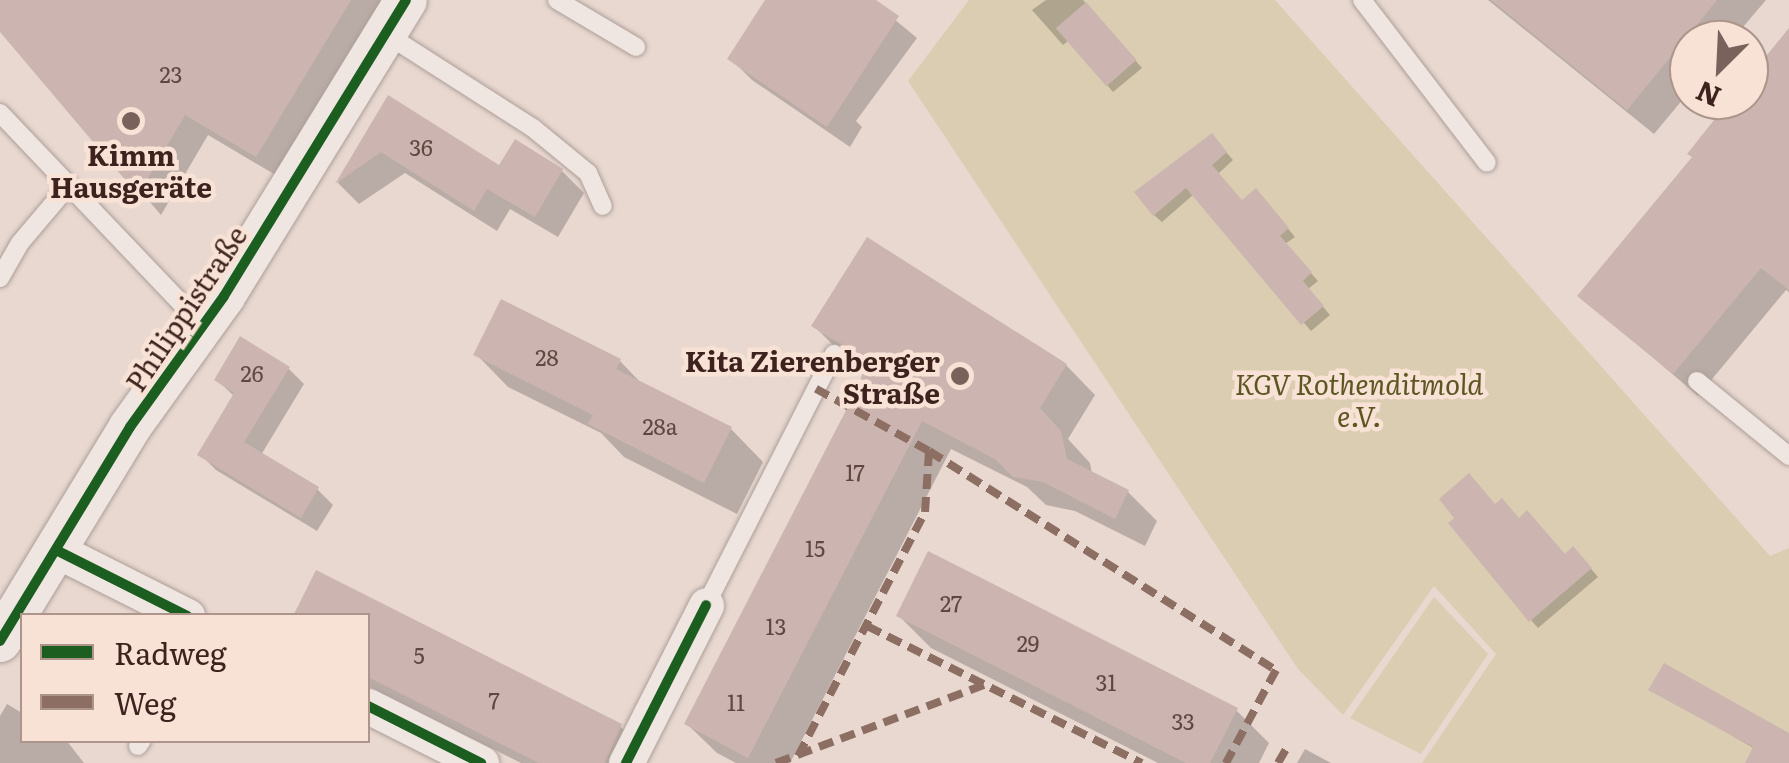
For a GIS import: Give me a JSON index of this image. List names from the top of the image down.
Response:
{
  "streets": {
    "street": ["Philippistraße"]
  },
  "parks": ["KGV Rothenditmold e.V."],
  "places": ["Kimm Hausgeräte", "Kita Zierenberger Straße"],
  "house_numbers": [
    "23",
    "36",
    "28",
    "26",
    "28a",
    "17",
    "15",
    "27",
    "13",
    "29",
    "5",
    "31",
    "7",
    "11",
    "33"
  ],
  "legend": ["Radweg", "Weg"],
  "north": "bottom left"
}
